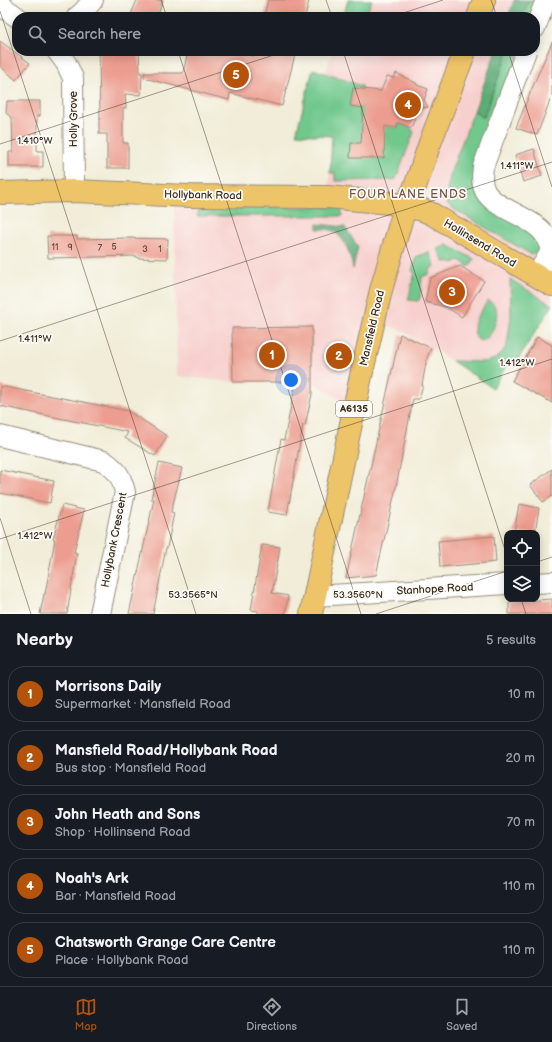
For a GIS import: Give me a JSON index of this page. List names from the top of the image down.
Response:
{
  "streets": {
    "main road": [
      "Hollybank Road",
      "Hollinsend Road",
      "Mansfield Road",
      "A6135"
    ],
    "street": ["Holly Grove", "Hollybank Crescent", "Stanhope Road"]
  },
  "crossings": [
    ["Holly Grove", "Hollybank Road"],
    ["Hollybank Road", "Hollinsend Road"],
    ["Hollybank Road", "Mansfield Road"],
    ["Hollinsend Road", "Mansfield Road"],
    ["Mansfield Road", "Stanhope Road"]
  ],
  "districts": ["FOUR LANE ENDS"],
  "house_numbers": [
    "11",
    "9",
    "5",
    "7",
    "3",
    "1"
  ],
  "page": {
    "search": "Search here",
    "pins": [
      "5",
      "4",
      "3",
      "1",
      "2"
    ],
    "heading": ["Nearby", "5 results"],
    "list": [
      {
        "mark": "1",
        "name": "Morrisons Daily",
        "note": "Supermarket · Mansfield Road",
        "value": "10 m"
      },
      {
        "mark": "2",
        "name": "Mansfield Road/Hollybank Road",
        "note": "Bus stop · Mansfield Road",
        "value": "20 m"
      },
      {
        "mark": "3",
        "name": "John Heath and Sons",
        "note": "Shop · Hollinsend Road",
        "value": "70 m"
      },
      {
        "mark": "4",
        "name": "Noah's Ark",
        "note": "Bar · Mansfield Road",
        "value": "110 m"
      },
      {
        "mark": "5",
        "name": "Chatsworth Grange Care Centre",
        "note": "Place · Hollybank Road",
        "value": "110 m"
      }
    ],
    "nav": ["Map", "Directions", "Saved"]
  },
  "coordinates": [
    "1.410°W",
    "1.411°W",
    "1.412°W",
    "53.3565°N",
    "53.3560°N"
  ]
}
